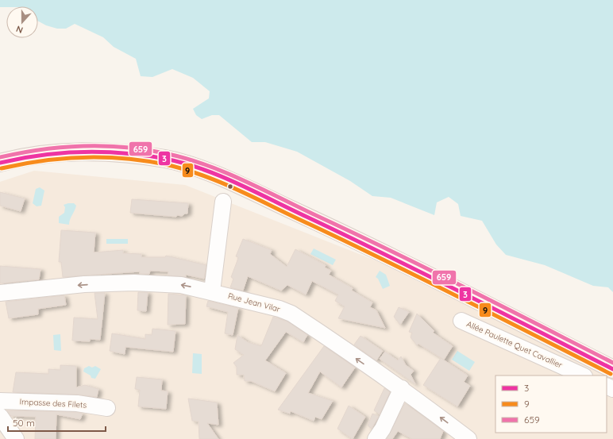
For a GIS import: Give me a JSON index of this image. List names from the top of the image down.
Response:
{
  "streets": {
    "street": ["Rue Jean Vilar", "Allée Paulette Quet Cavallier", "Impasse des Filets"]
  },
  "one_way": ["Rue Jean Vilar"],
  "lines": ["transit line 659", "transit line 3", "transit line 9"],
  "legend": ["3", "9", "659"],
  "scale_bar": "50 m",
  "north": "bottom"
}
